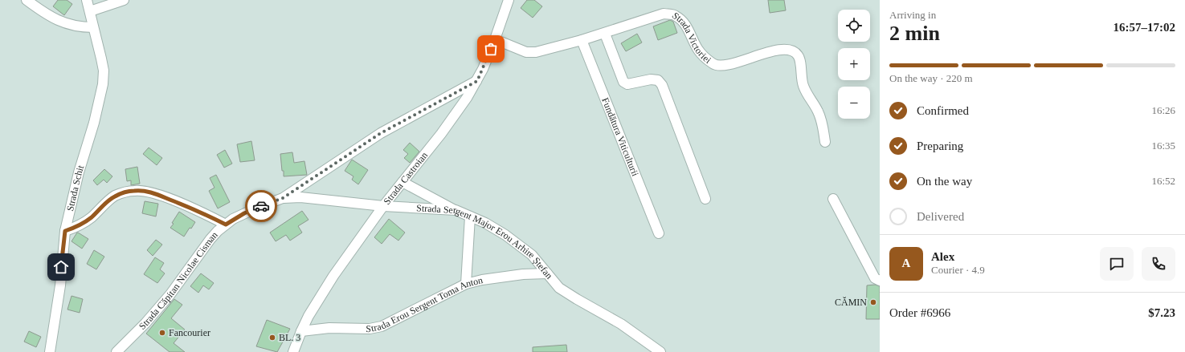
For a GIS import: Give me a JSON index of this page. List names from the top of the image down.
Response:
{
  "streets": {
    "street": [
      "Strada Victoriei",
      "Fundătura Viticulturii",
      "Strada Castroian",
      "Strada Schit",
      "Strada Sergent Major Erou Arhire Ștefan",
      "Strada Căpitan Nicolae Cisman",
      "Strada Erou Sergent Toma Anton"
    ]
  },
  "crossings": [
    ["Strada Victoriei", "Fundătura Viticulturii"],
    ["Strada Victoriei", "Strada Castroian"],
    ["Strada Castroian", "Strada Sergent Major Erou Arhire Ștefan"],
    ["Strada Castroian", "Strada Căpitan Nicolae Cisman"],
    ["Strada Castroian", "Strada Erou Sergent Toma Anton"],
    ["Strada Sergent Major Erou Arhire Ștefan", "Strada Căpitan Nicolae Cisman"],
    ["Strada Sergent Major Erou Arhire Ștefan", "Strada Erou Sergent Toma Anton"]
  ],
  "places": ["CĂMIN", "Fancourier", "BL. 3"],
  "page": {
    "heading": ["2 min", "Arriving in", "16:57–17:02"],
    "panel": [
      "Alex",
      "Courier · 4.9",
      "Order #6966",
      "$7.23"
    ],
    "map_buttons": ["+", "−"],
    "bar": "On the way · 220 m",
    "list": [
      ["Confirmed", "16:26"],
      ["Preparing", "16:35"],
      ["On the way", "16:52"],
      "Delivered"
    ],
    "round": "A"
  }
}
